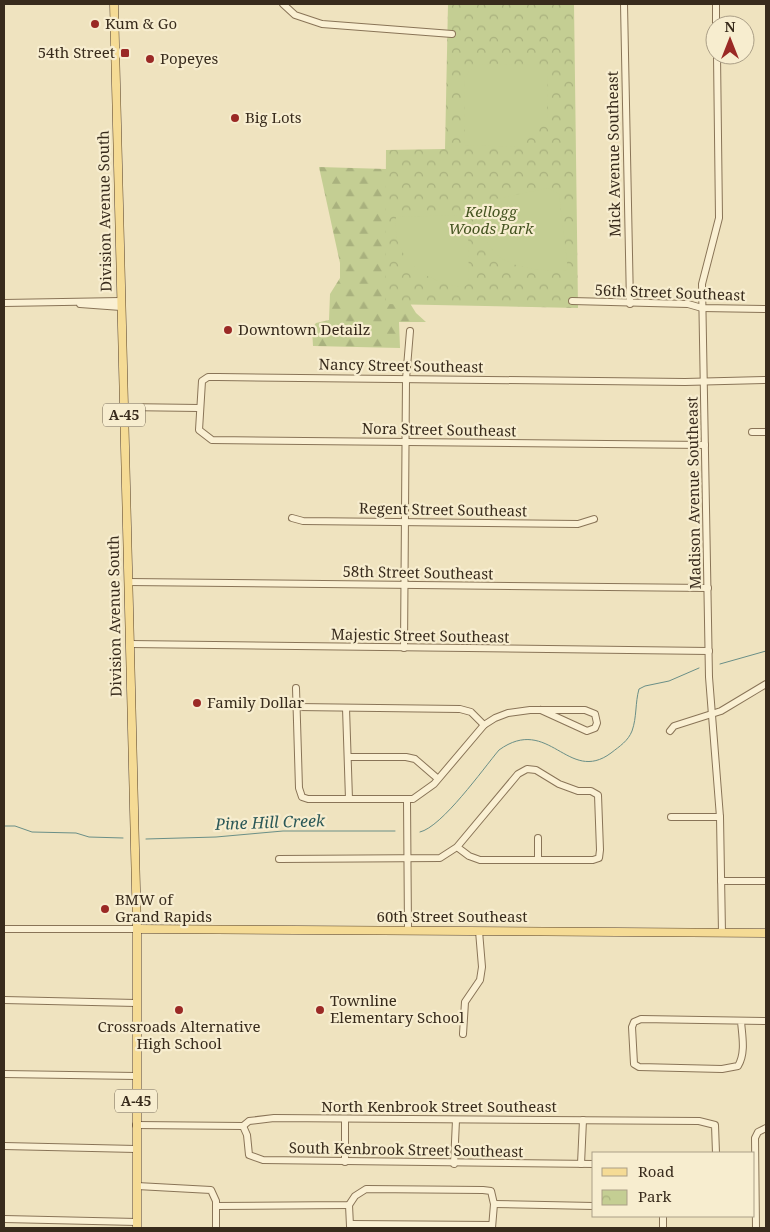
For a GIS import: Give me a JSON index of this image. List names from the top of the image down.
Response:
{
  "streets": {
    "main road": ["Division Avenue South", "A-45", "60th Street Southeast"],
    "street": [
      "Mick Avenue Southeast",
      "56th Street Southeast",
      "Nancy Street Southeast",
      "Nora Street Southeast",
      "Madison Avenue Southeast",
      "Regent Street Southeast",
      "58th Street Southeast",
      "Majestic Street Southeast",
      "North Kenbrook Street Southeast",
      "South Kenbrook Street Southeast"
    ]
  },
  "crossings": [
    ["Mick Avenue Southeast", "56th Street Southeast"],
    ["Division Avenue South", "58th Street Southeast"],
    ["Division Avenue South", "Majestic Street Southeast"],
    ["Division Avenue South", "60th Street Southeast"],
    ["Division Avenue South", "North Kenbrook Street Southeast"],
    ["56th Street Southeast", "Madison Avenue Southeast"],
    ["Nancy Street Southeast", "Nora Street Southeast"],
    ["Nancy Street Southeast", "Madison Avenue Southeast"],
    ["Nora Street Southeast", "Madison Avenue Southeast"],
    ["Madison Avenue Southeast", "58th Street Southeast"],
    ["Madison Avenue Southeast", "Majestic Street Southeast"],
    ["Madison Avenue Southeast", "60th Street Southeast"],
    ["North Kenbrook Street Southeast", "South Kenbrook Street Southeast"]
  ],
  "water": ["Pine Hill Creek"],
  "parks": ["Kellogg Woods Park"],
  "places": {
    "other": [
      "Kum & Go",
      "Popeyes",
      "Big Lots",
      "Downtown Detailz",
      "Family Dollar",
      "BMW of Grand Rapids",
      "Crossroads Alternative High School",
      "Townline Elementary School"
    ],
    "transit": ["54th Street"]
  },
  "legend": ["Road", "Park"],
  "north": "top"
}
